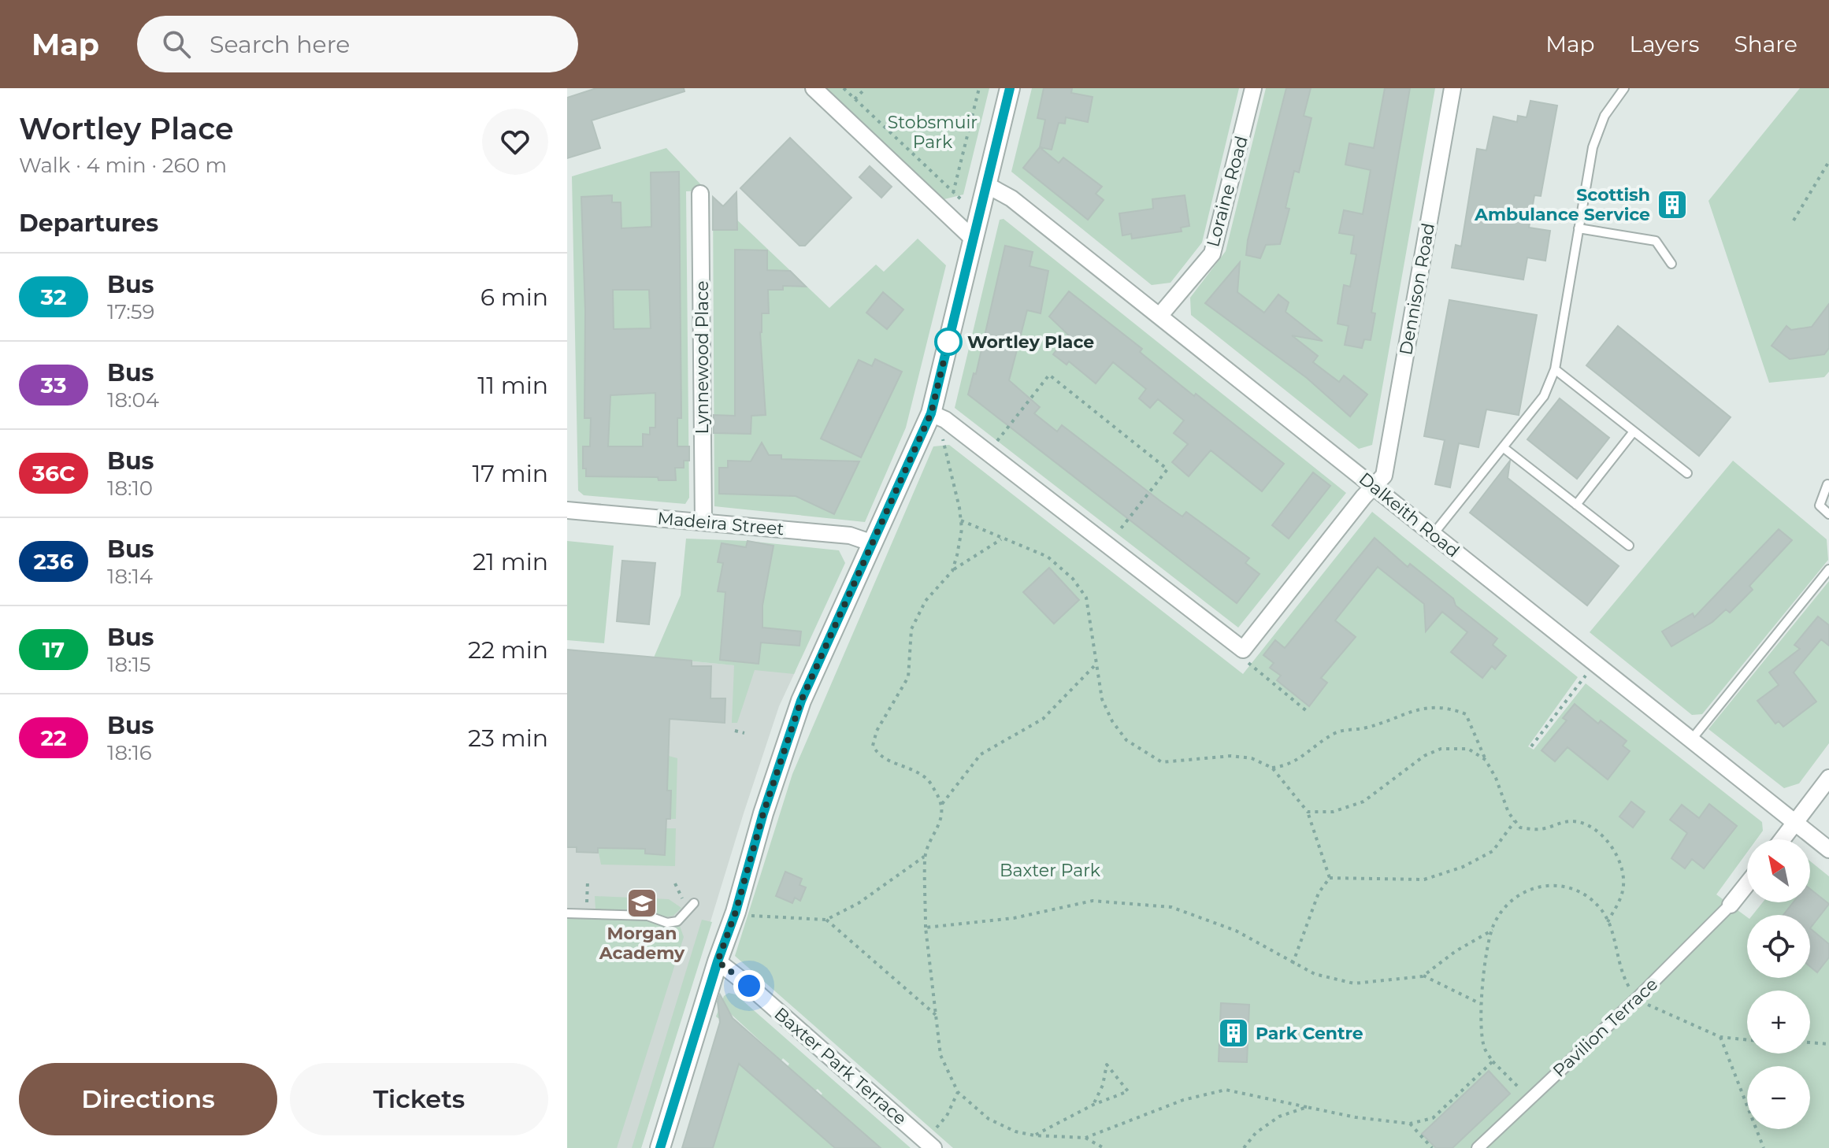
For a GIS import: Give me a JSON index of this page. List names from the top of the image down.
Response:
{
  "streets": {
    "street": [
      "Loraine Road",
      "Dennison Road",
      "Lynnewood Place",
      "Dalkeith Road",
      "Madeira Street",
      "Pavilion Terrace",
      "Baxter Park Terrace"
    ]
  },
  "crossings": [
    ["Loraine Road", "Dalkeith Road"],
    ["Dennison Road", "Dalkeith Road"],
    ["Lynnewood Place", "Madeira Street"]
  ],
  "parks": ["Stobsmuir Park", "Baxter Park"],
  "places": {
    "building": ["Scottish Ambulance Service", "Park Centre"],
    "other": ["Wortley Place"],
    "school or university": ["Morgan Academy"]
  },
  "lines": ["bus line 32"],
  "north": "top left",
  "page": {
    "header": "Map",
    "search": "Search here",
    "nav": ["Map", "Layers", "Share"],
    "heading": [
      ["Wortley Place", "Walk · 4 min · 260 m"],
      "Departures"
    ],
    "list": [
      {
        "mark": "32",
        "name": "Bus",
        "note": "17:59",
        "value": "6 min"
      },
      {
        "mark": "33",
        "name": "Bus",
        "note": "18:04",
        "value": "11 min"
      },
      {
        "mark": "36C",
        "name": "Bus",
        "note": "18:10",
        "value": "17 min"
      },
      {
        "mark": "236",
        "name": "Bus",
        "note": "18:14",
        "value": "21 min"
      },
      {
        "mark": "17",
        "name": "Bus",
        "note": "18:15",
        "value": "22 min"
      },
      {
        "mark": "22",
        "name": "Bus",
        "note": "18:16",
        "value": "23 min"
      }
    ],
    "map_buttons": ["+", "−"],
    "buttons": ["Directions", "Tickets"]
  }
}
